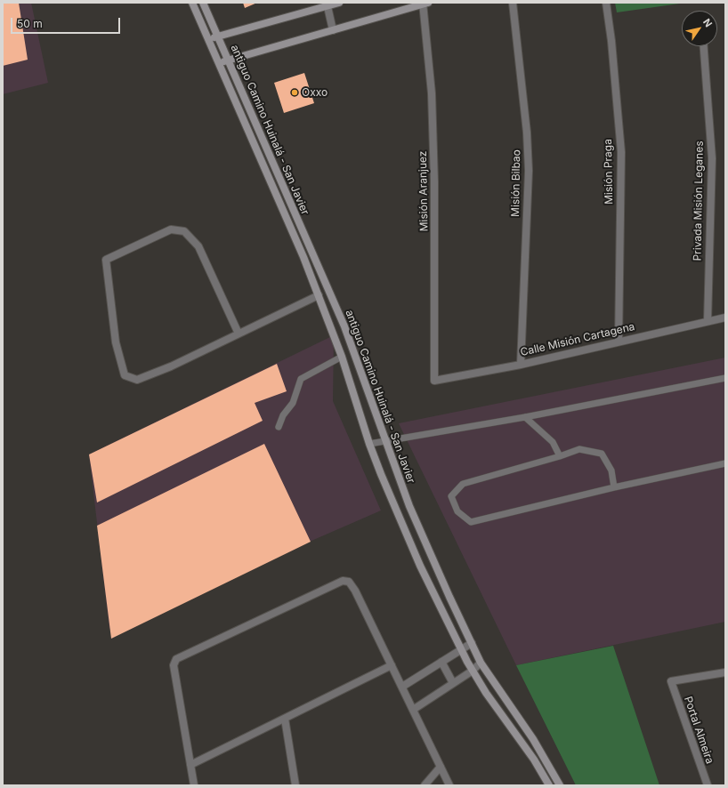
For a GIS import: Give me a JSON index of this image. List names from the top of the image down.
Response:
{
  "streets": {
    "main road": ["antiguo Camino Huinalá - San Javier"],
    "street": [
      "Misión Praga",
      "Misión Bilbao",
      "Misión Aranjuez",
      "Privada Misión Leganes",
      "Calle Misión Cartagena",
      "Portal Almeira"
    ]
  },
  "crossings": [
    ["Misión Praga", "Calle Misión Cartagena"],
    ["Misión Bilbao", "Calle Misión Cartagena"],
    ["Misión Aranjuez", "Calle Misión Cartagena"],
    ["Privada Misión Leganes", "Calle Misión Cartagena"]
  ],
  "places": ["Oxxo"],
  "scale_bar": "50 m",
  "north": "top right"
}
